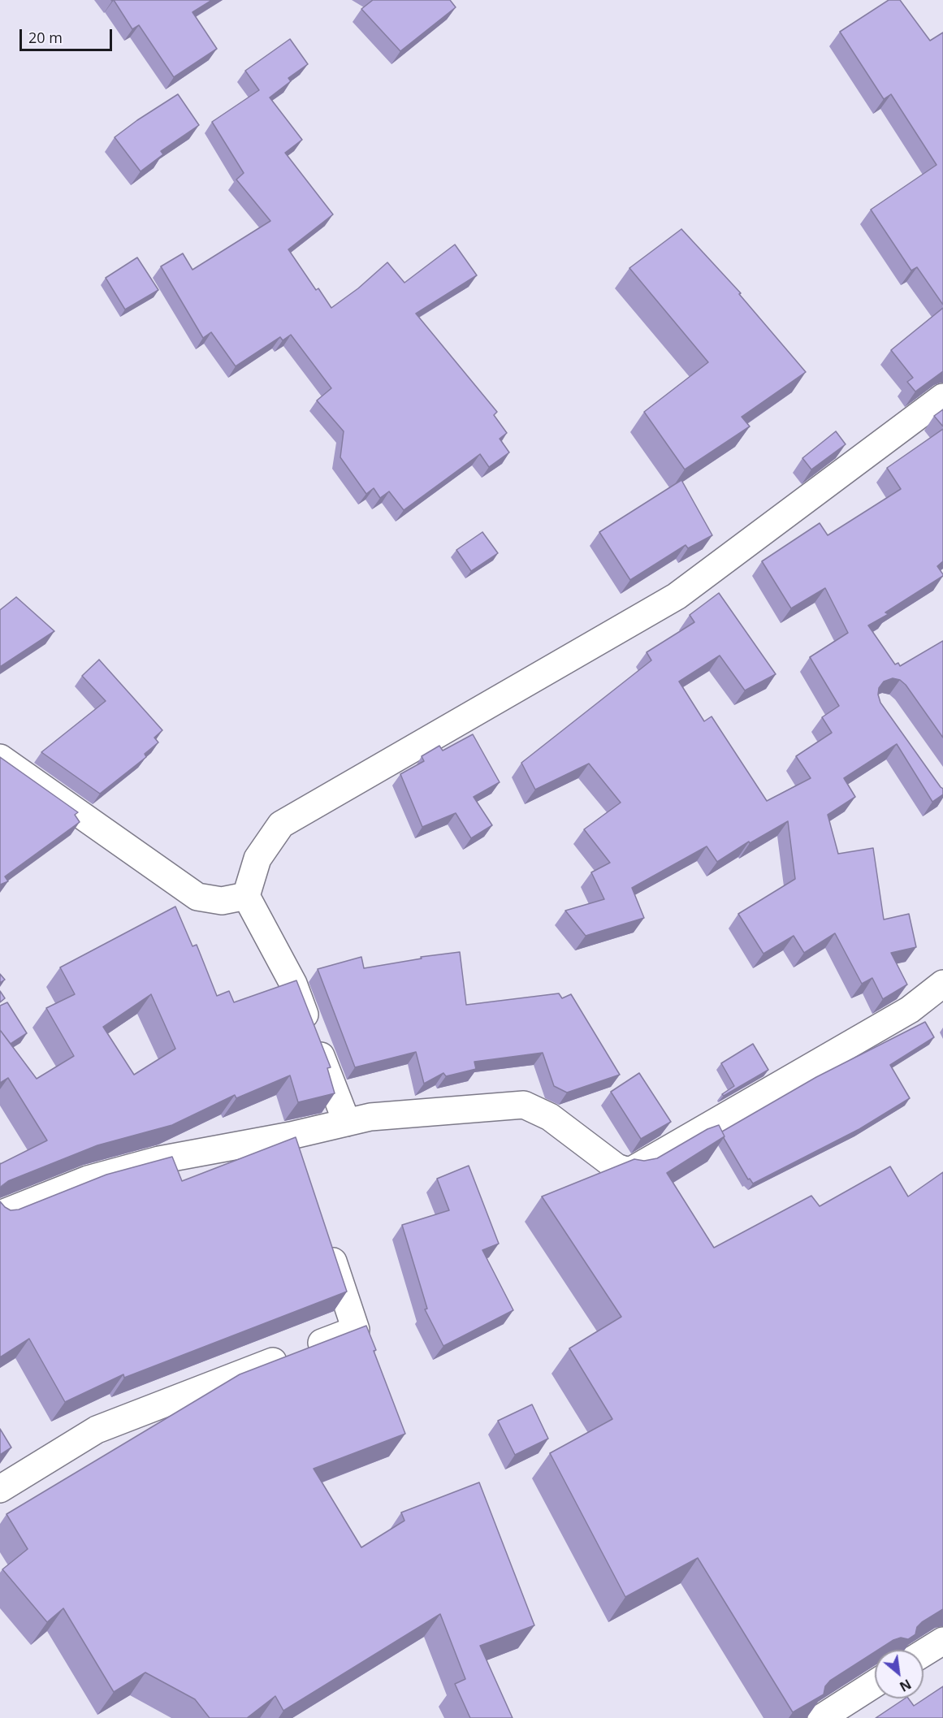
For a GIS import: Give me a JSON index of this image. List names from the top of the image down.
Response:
{
  "scale_bar": "20 m",
  "north": "bottom right"
}
